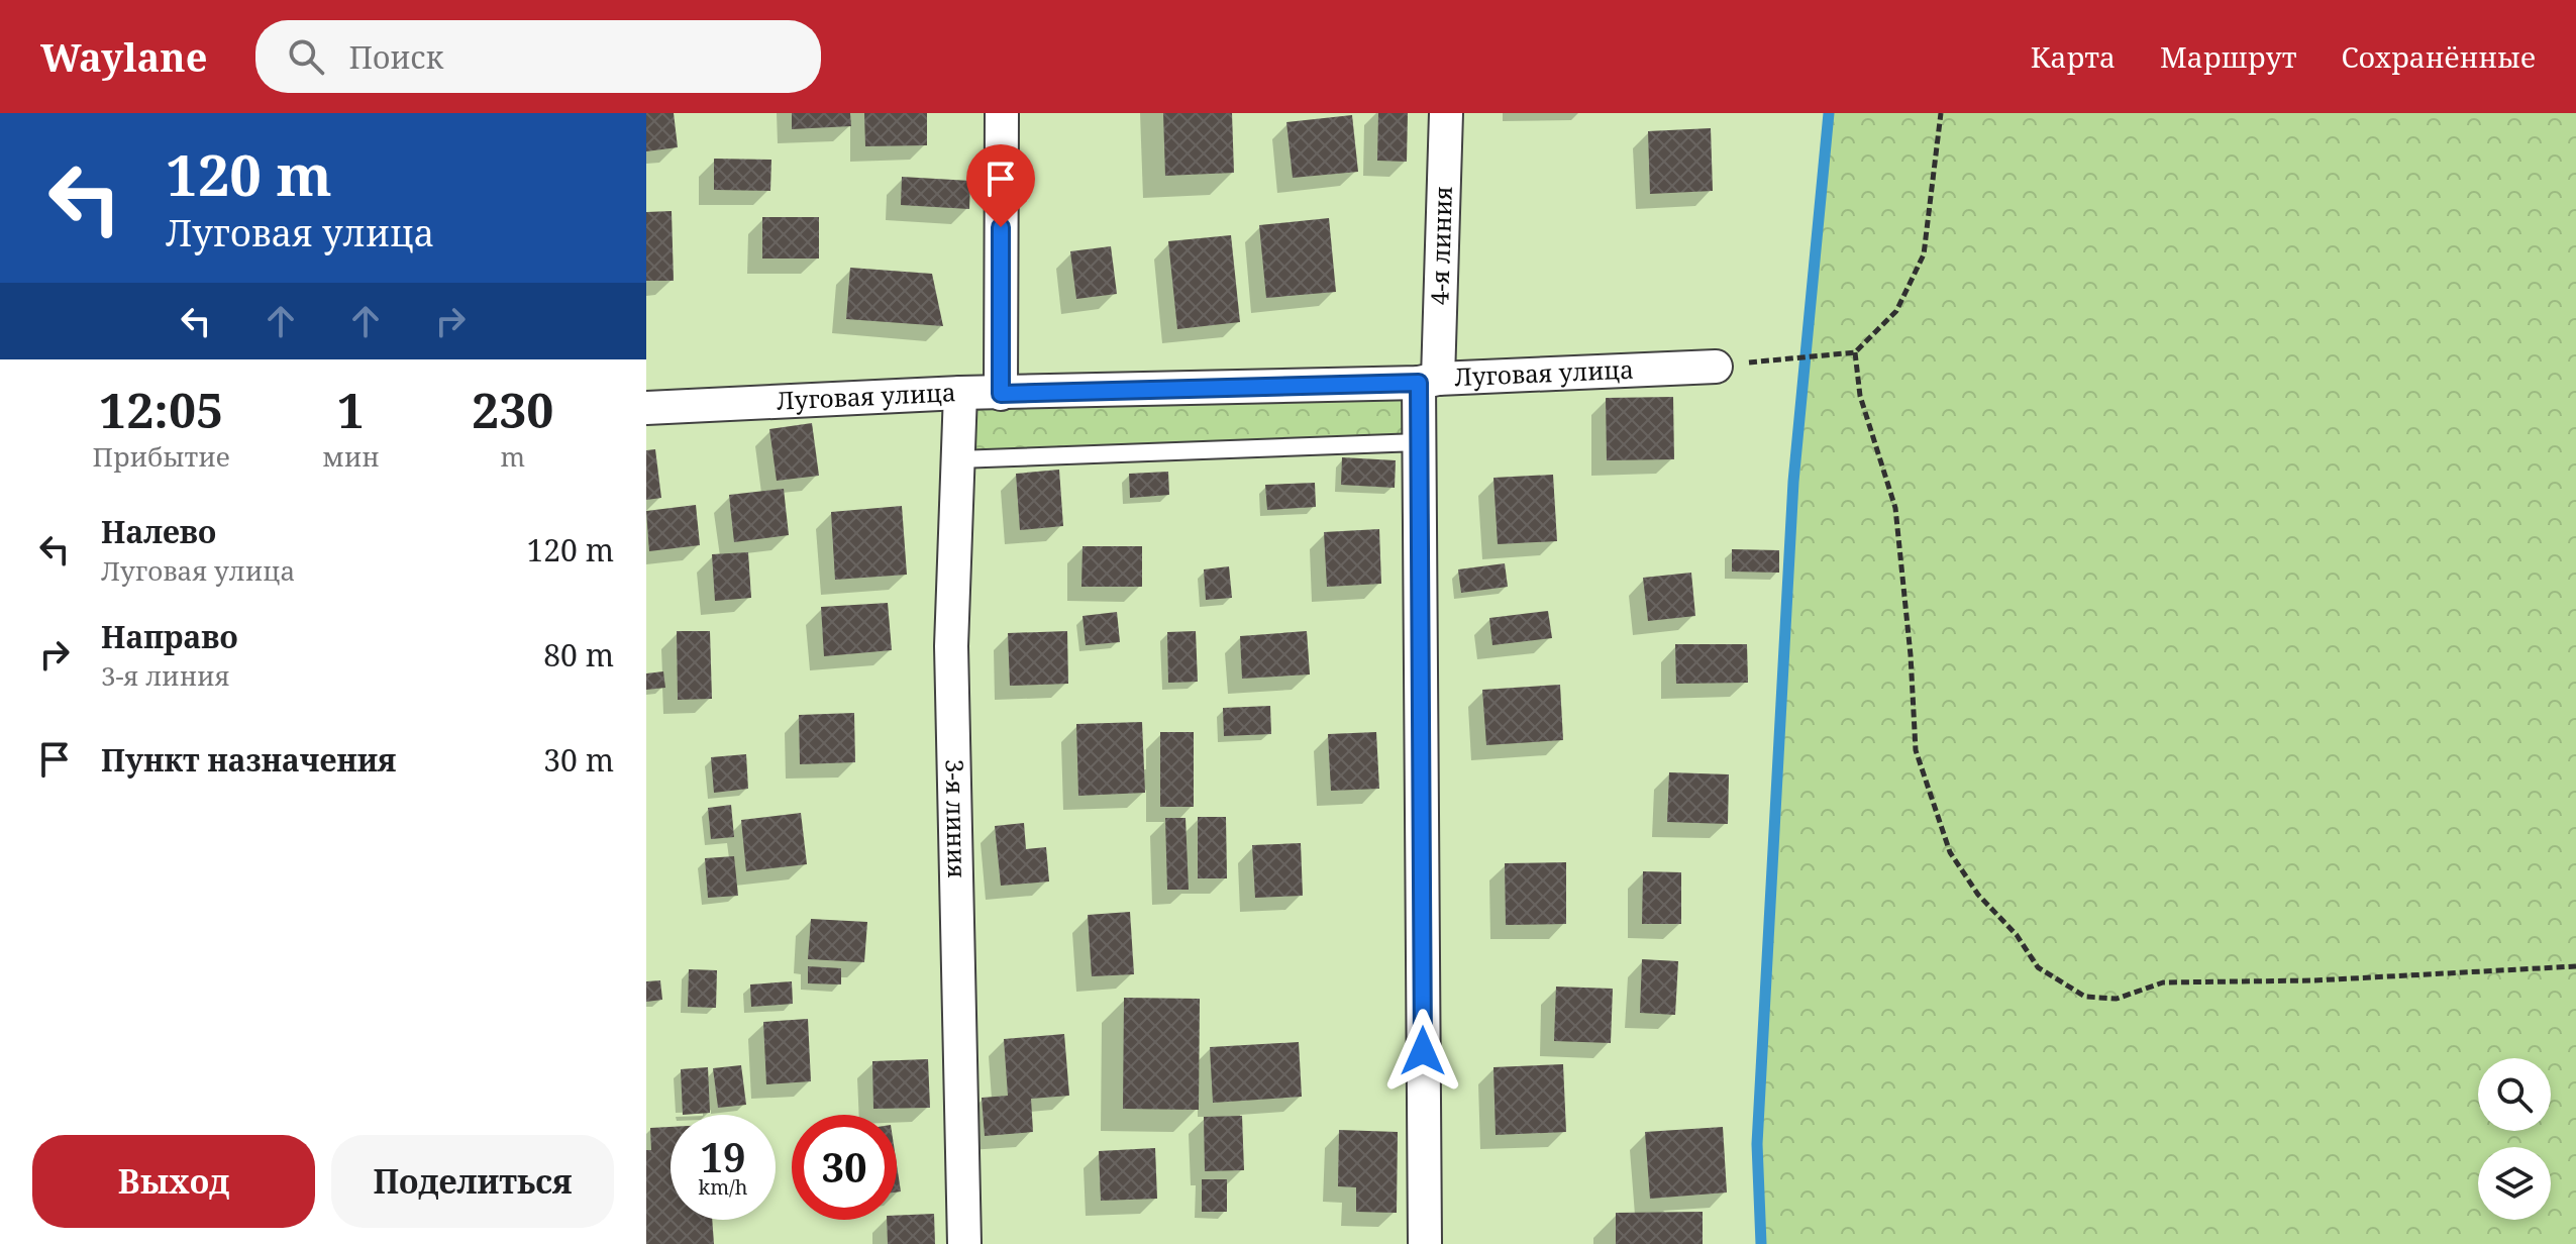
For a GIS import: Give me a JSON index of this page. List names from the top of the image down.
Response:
{
  "streets": {
    "street": ["4-я линия", "Луговая улица", "3-я линия"]
  },
  "crossings": [
    ["4-я линия", "Луговая улица"],
    ["Луговая улица", "3-я линия"]
  ],
  "page": {
    "header": "Waylane",
    "search": "Поиск",
    "nav": ["Карта", "Маршрут", "Сохранённые"],
    "turn": ["120 m", "Луговая улица"],
    "eta": [
      "12:05",
      "Прибытие",
      "1",
      "мин",
      "230",
      "m"
    ],
    "list": [
      {
        "name": "Налево",
        "note": "Луговая улица",
        "value": "120 m"
      },
      {
        "name": "Направо",
        "note": "3-я линия",
        "value": "80 m"
      },
      {
        "name": "Пункт назначения",
        "value": "30 m"
      }
    ],
    "speed": "19 km/h",
    "limit": "30",
    "buttons": ["Выход", "Поделиться"]
  }
}
